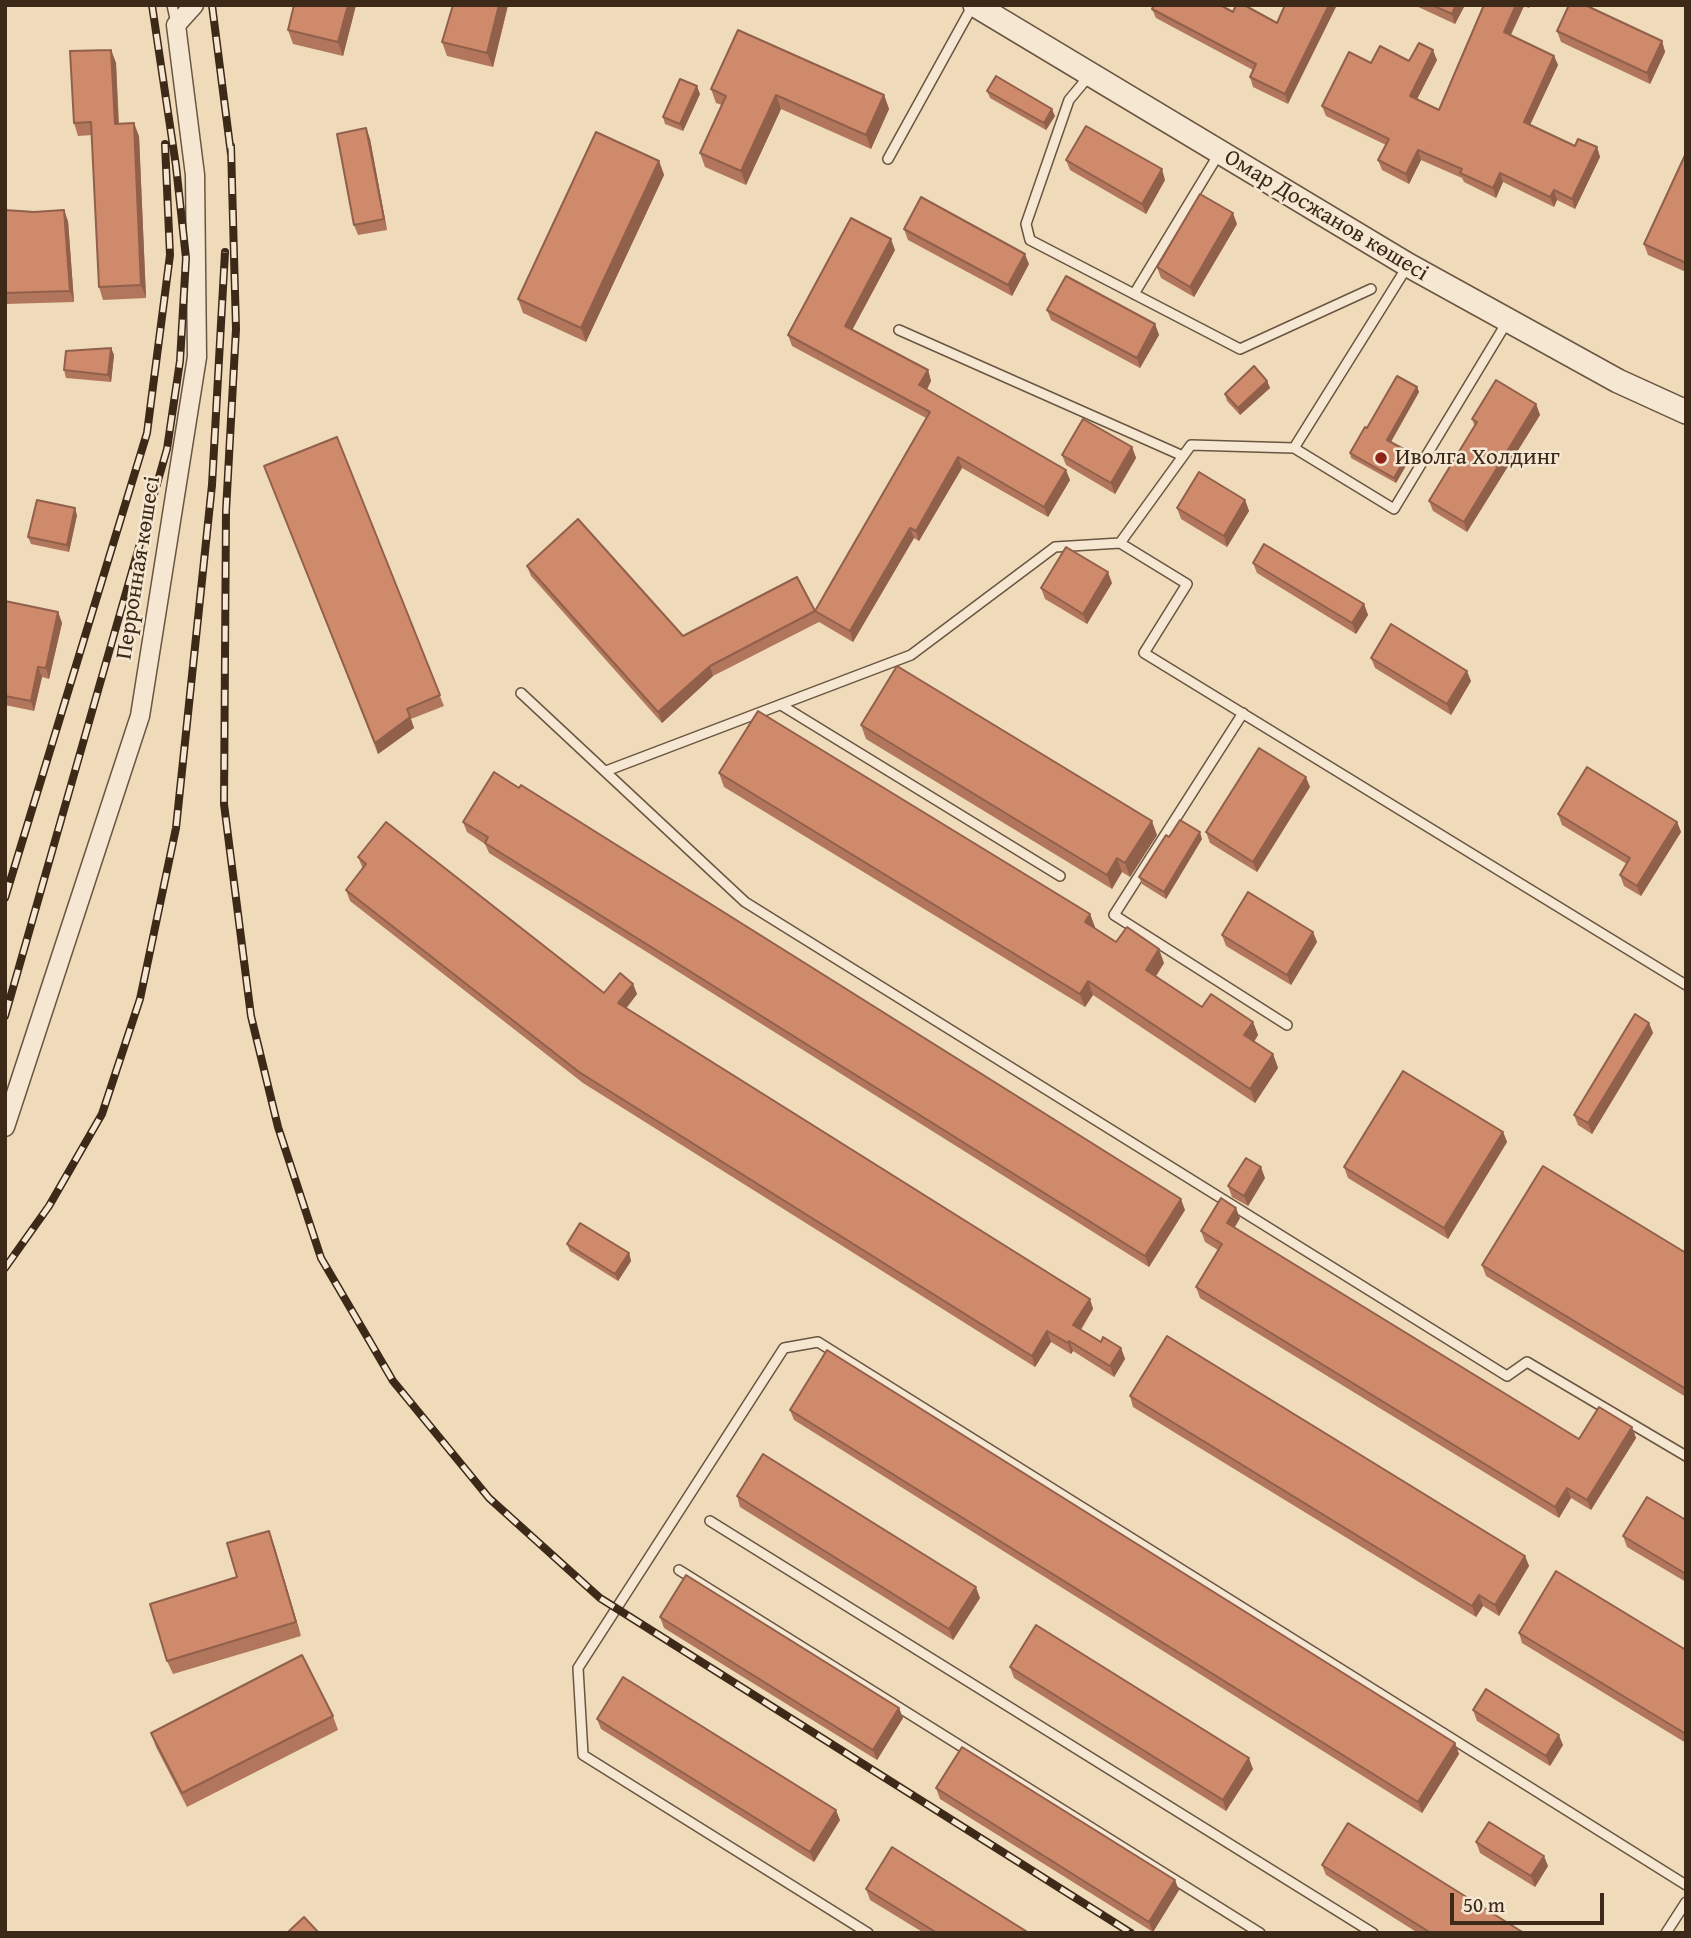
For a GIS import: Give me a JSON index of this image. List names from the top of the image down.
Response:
{
  "streets": {
    "street": ["Омар Досжанов көшесі", "Перронная көшесі"]
  },
  "places": ["Иволга Холдинг"],
  "scale_bar": "50 m"
}
